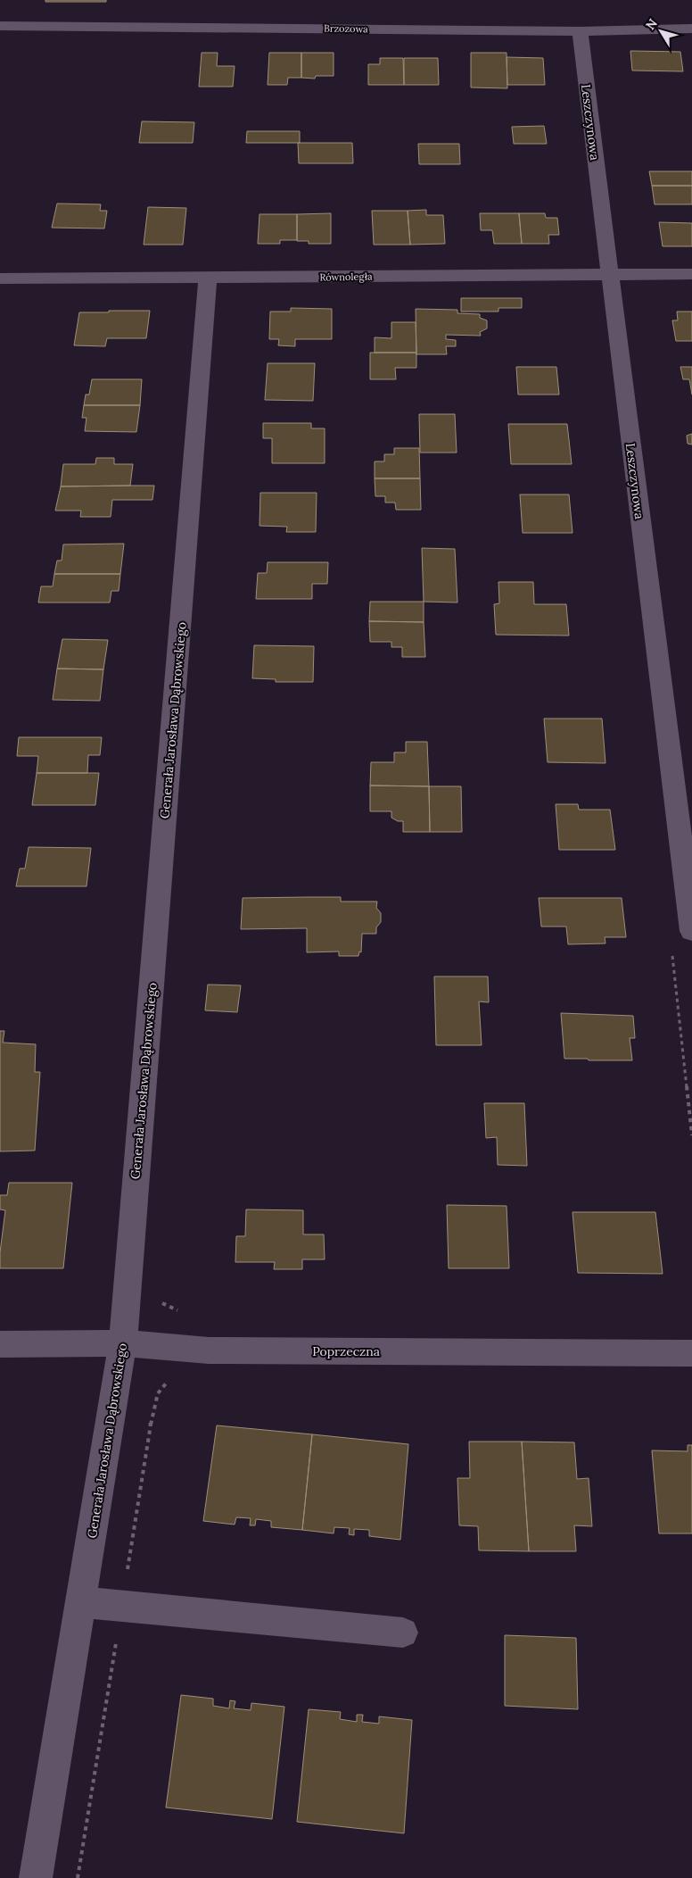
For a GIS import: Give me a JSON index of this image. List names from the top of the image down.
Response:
{
  "streets": {
    "street": [
      "Brzozowa",
      "Leszczynowa",
      "Równoległa",
      "Generała Jarosława Dąbrowskiego",
      "Poprzeczna"
    ]
  },
  "crossings": [
    ["Brzozowa", "Leszczynowa"],
    ["Leszczynowa", "Równoległa"],
    ["Równoległa", "Generała Jarosława Dąbrowskiego"],
    ["Generała Jarosława Dąbrowskiego", "Poprzeczna"]
  ],
  "north": "top left"
}
